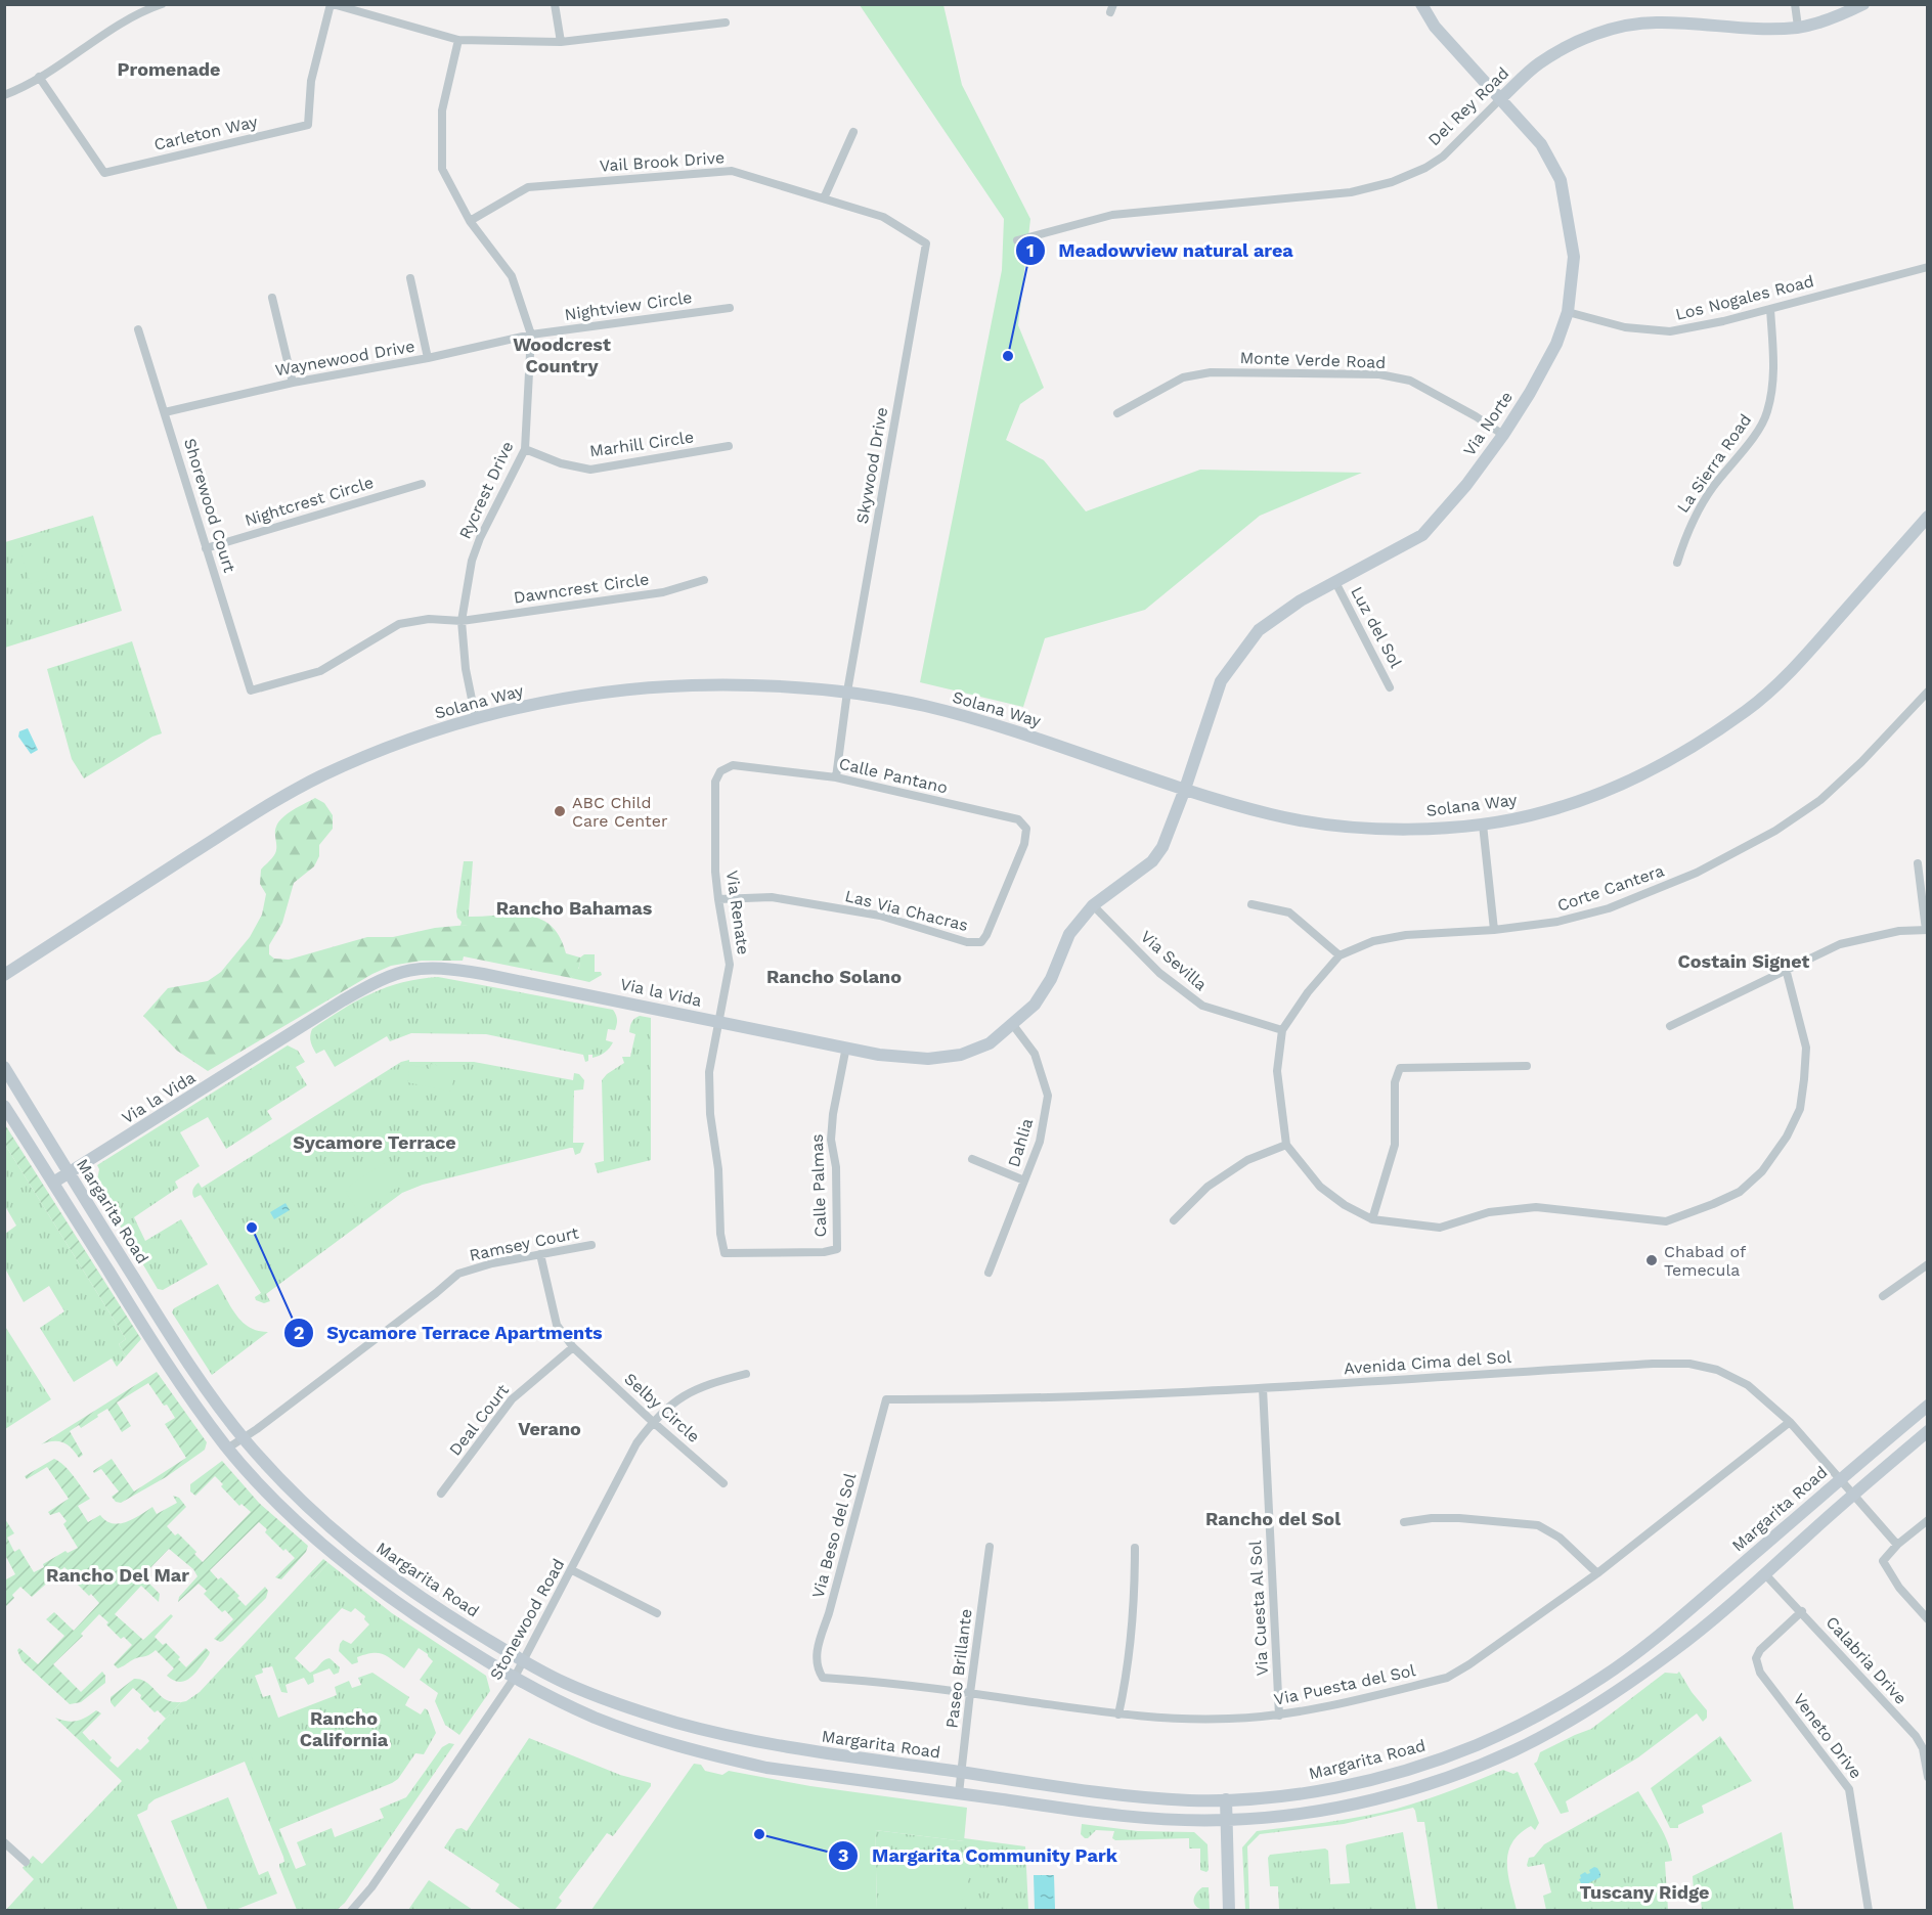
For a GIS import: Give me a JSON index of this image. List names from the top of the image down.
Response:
{
  "streets": {
    "street": [
      "Del Rey Road",
      "Carleton Way",
      "Vail Brook Drive",
      "Los Nogales Road",
      "Nightview Circle",
      "Waynewood Drive",
      "Monte Verde Road",
      "Via Norte",
      "Marhill Circle",
      "La Sierra Road",
      "Skywood Drive",
      "Rycrest Drive",
      "Nightcrest Circle",
      "Shorewood Court",
      "Dawncrest Circle",
      "Luz del Sol",
      "Solana Way",
      "Calle Pantano",
      "Corte Cantera",
      "Las Via Chacras",
      "Via Renate",
      "Via Sevilla",
      "Via la Vida",
      "Dahlia",
      "Calle Palmas",
      "Margarita Road",
      "Ramsey Court",
      "Avenida Cima del Sol",
      "Selby Circle",
      "Deal Court",
      "Via Beso del Sol",
      "Via Cuesta Al Sol",
      "Stonewood Road",
      "Calabria Drive",
      "Paseo Brillante",
      "Via Puesta del Sol",
      "Veneto Drive"
    ]
  },
  "crossings": [
    ["Del Rey Road", "Via Norte"],
    ["Vail Brook Drive", "Skywood Drive"],
    ["Vail Brook Drive", "Rycrest Drive"],
    ["Los Nogales Road", "Via Norte"],
    ["Los Nogales Road", "La Sierra Road"],
    ["Nightview Circle", "Waynewood Drive"],
    ["Nightview Circle", "Rycrest Drive"],
    ["Waynewood Drive", "Rycrest Drive"],
    ["Waynewood Drive", "Shorewood Court"],
    ["Monte Verde Road", "Via Norte"],
    ["Via Norte", "Luz del Sol"],
    ["Via Norte", "Solana Way"],
    ["Via Norte", "Via la Vida"],
    ["Marhill Circle", "Rycrest Drive"],
    ["Skywood Drive", "Solana Way"],
    ["Skywood Drive", "Calle Pantano"],
    ["Rycrest Drive", "Dawncrest Circle"],
    ["Rycrest Drive", "Solana Way"],
    ["Nightcrest Circle", "Shorewood Court"],
    ["Shorewood Court", "Dawncrest Circle"],
    ["Solana Way", "Via la Vida"],
    ["Calle Pantano", "Las Via Chacras"],
    ["Calle Pantano", "Via Renate"],
    ["Corte Cantera", "Via Sevilla"],
    ["Las Via Chacras", "Via Renate"],
    ["Via Renate", "Via la Vida"],
    ["Via Renate", "Calle Palmas"],
    ["Via Sevilla", "Via la Vida"],
    ["Via la Vida", "Dahlia"],
    ["Via la Vida", "Calle Palmas"],
    ["Via la Vida", "Margarita Road"],
    ["Margarita Road", "Ramsey Court"],
    ["Margarita Road", "Avenida Cima del Sol"],
    ["Margarita Road", "Stonewood Road"],
    ["Margarita Road", "Calabria Drive"],
    ["Margarita Road", "Paseo Brillante"],
    ["Ramsey Court", "Selby Circle"],
    ["Avenida Cima del Sol", "Via Beso del Sol"],
    ["Avenida Cima del Sol", "Via Cuesta Al Sol"],
    ["Avenida Cima del Sol", "Via Puesta del Sol"],
    ["Selby Circle", "Deal Court"],
    ["Selby Circle", "Stonewood Road"],
    ["Via Beso del Sol", "Via Puesta del Sol"],
    ["Via Cuesta Al Sol", "Via Puesta del Sol"],
    ["Calabria Drive", "Veneto Drive"],
    ["Paseo Brillante", "Via Puesta del Sol"]
  ],
  "districts": [
    "Promenade",
    "Woodcrest Country",
    "Rancho Bahamas",
    "Costain Signet",
    "Rancho Solano",
    "Sycamore Terrace",
    "Verano",
    "Rancho del Sol",
    "Rancho Del Mar",
    "Rancho California",
    "Tuscany Ridge"
  ],
  "places": [
    "Meadowview natural area",
    "ABC Child Care Center",
    "Sycamore Terrace Apartments",
    "Chabad of Temecula",
    "Margarita Community Park"
  ]
}
